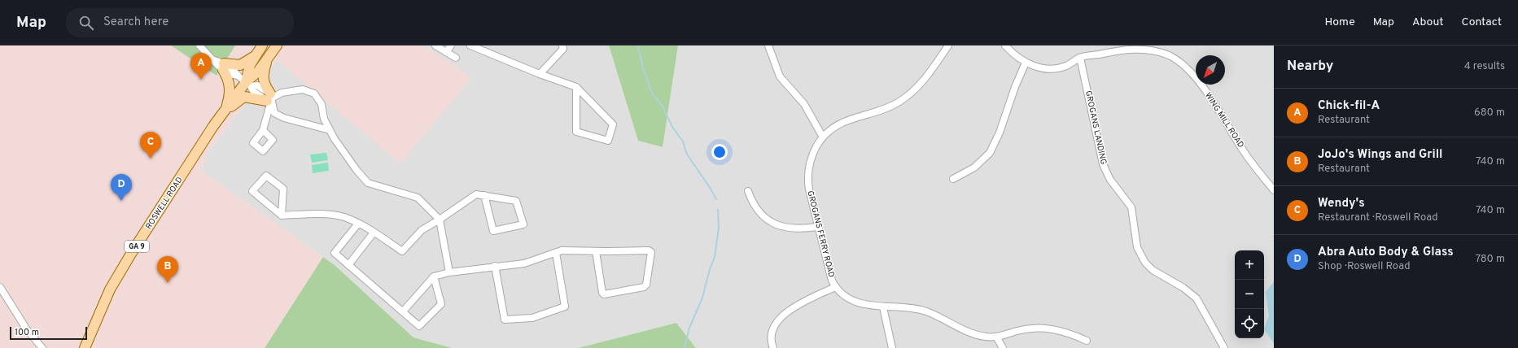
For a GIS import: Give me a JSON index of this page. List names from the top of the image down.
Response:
{
  "streets": {
    "main road": ["ROSWELL ROAD", "GA 9"],
    "street": ["WING MILL ROAD", "GROGANS LANDING", "GROGANS FERRY ROAD"]
  },
  "crossings": [
    ["WING MILL ROAD", "GROGANS LANDING"]
  ],
  "scale_bar": "100 m",
  "north": "bottom left",
  "page": {
    "header": "Map",
    "search": "Search here",
    "nav": [
      "Home",
      "Map",
      "About",
      "Contact"
    ],
    "heading": ["Nearby", "4 results"],
    "pins": [
      "A",
      "C",
      "D",
      "B"
    ],
    "list": [
      {
        "mark": "A",
        "name": "Chick-fil-A",
        "note": "Restaurant",
        "value": "680 m"
      },
      {
        "mark": "B",
        "name": "JoJo's Wings and Grill",
        "note": "Restaurant",
        "value": "740 m"
      },
      {
        "mark": "C",
        "name": "Wendy's",
        "note": "Restaurant · Roswell Road",
        "value": "740 m"
      },
      {
        "mark": "D",
        "name": "Abra Auto Body & Glass",
        "note": "Shop · Roswell Road",
        "value": "780 m"
      }
    ],
    "map_buttons": ["+", "−"],
    "scale": "100 m"
  }
}
